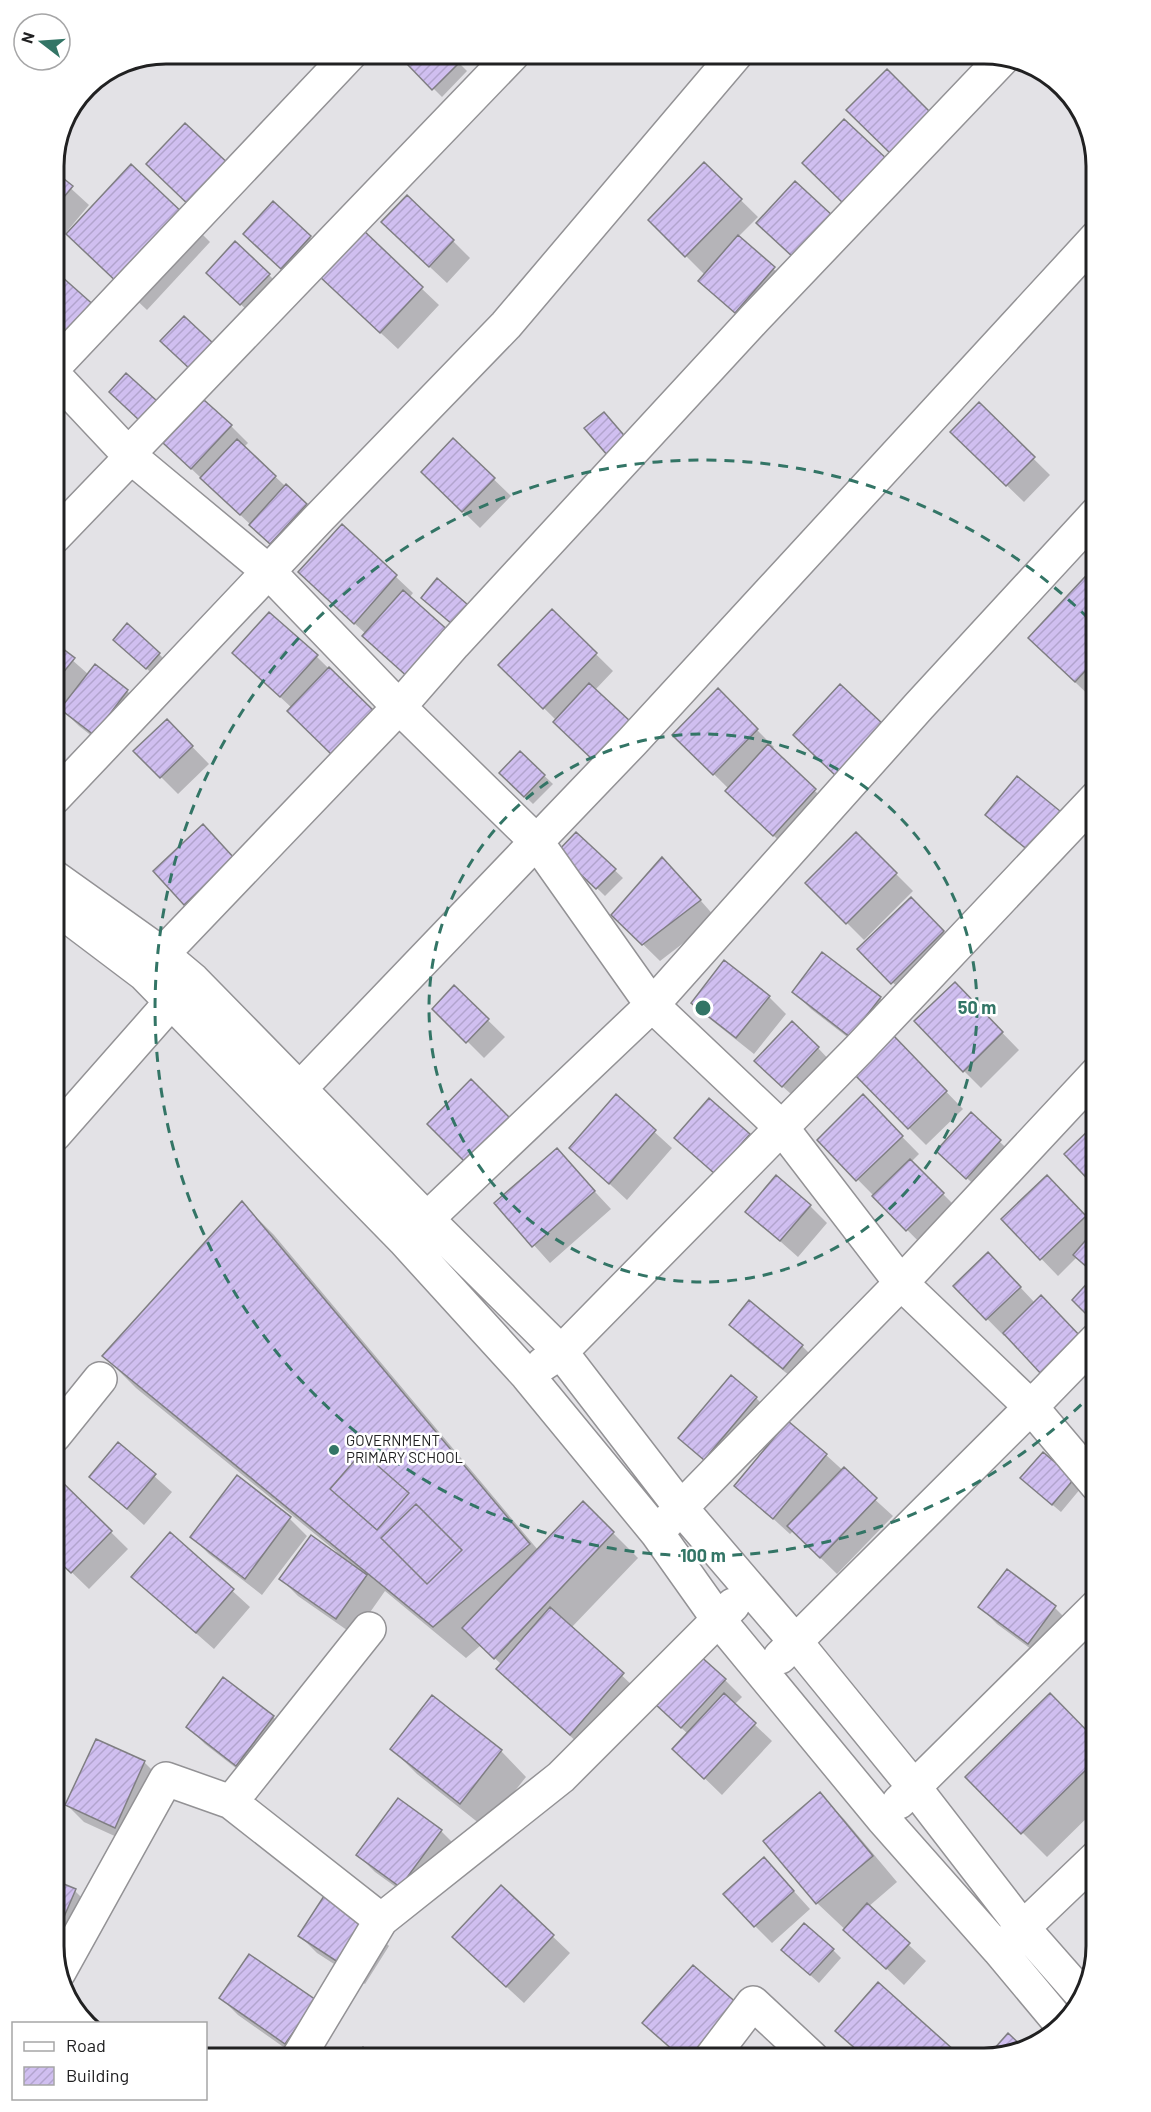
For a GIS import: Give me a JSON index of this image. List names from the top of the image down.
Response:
{
  "places": ["GOVERNMENT PRIMARY SCHOOL"],
  "legend": ["Road", "Building"],
  "north": "left",
  "rings": ["50 m", "100 m"]
}
